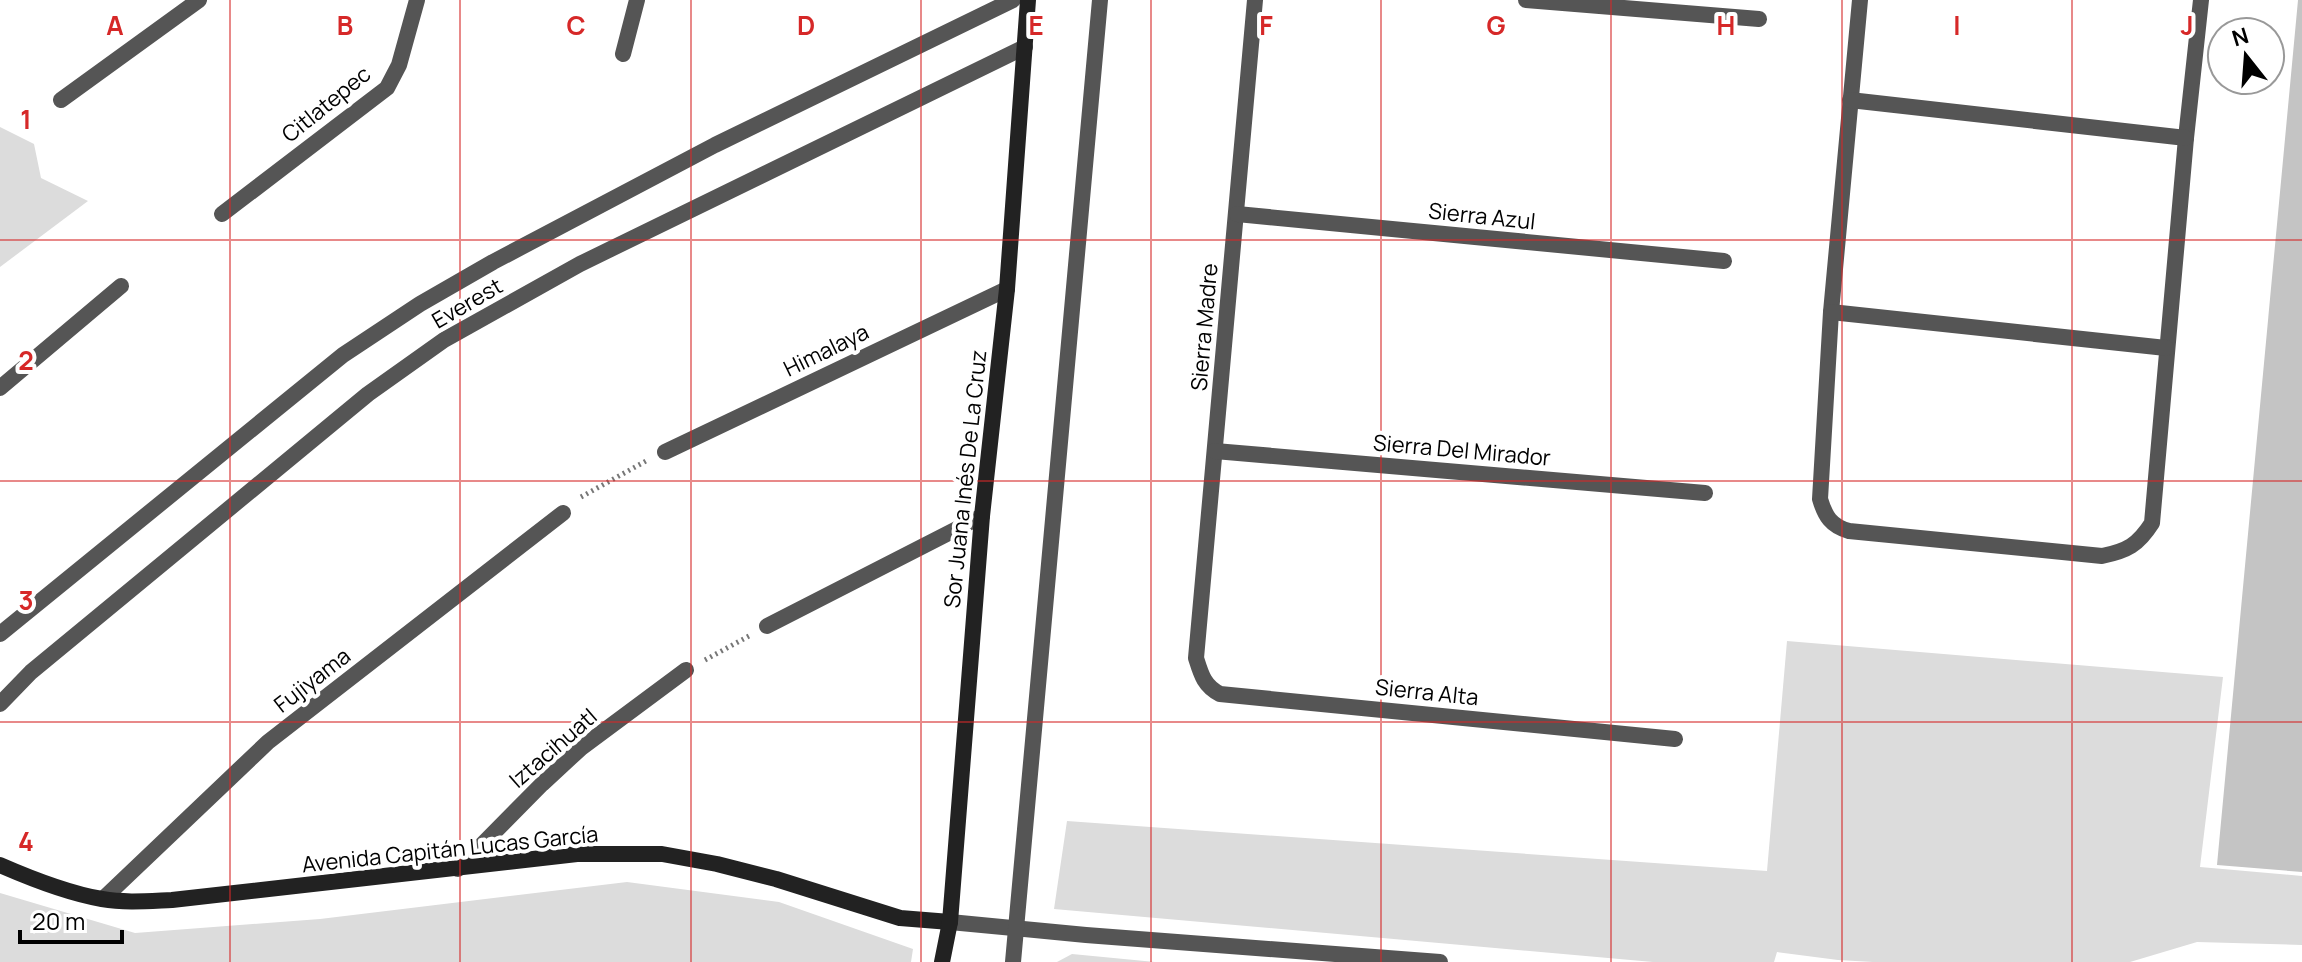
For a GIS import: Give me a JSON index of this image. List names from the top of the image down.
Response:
{
  "streets": {
    "street": [
      "Citlatepec",
      "Sierra Azul",
      "Everest",
      "Sierra Madre",
      "Himalaya",
      "Sierra Del Mirador",
      "Sor Juana Inés De La Cruz",
      "Fujiyama",
      "Sierra Alta",
      "Iztacihuatl",
      "Avenida Capitán Lucas García"
    ]
  },
  "crossings": [
    ["Sierra Azul", "Sierra Madre"],
    ["Everest", "Sor Juana Inés De La Cruz"],
    ["Sierra Madre", "Sierra Del Mirador"],
    ["Sierra Madre", "Sierra Alta"],
    ["Himalaya", "Sor Juana Inés De La Cruz"],
    ["Sor Juana Inés De La Cruz", "Avenida Capitán Lucas García"],
    ["Fujiyama", "Avenida Capitán Lucas García"],
    ["Iztacihuatl", "Avenida Capitán Lucas García"]
  ],
  "scale_bar": "20 m",
  "north": "top",
  "grid": {
    "columns": [
      "A",
      "B",
      "C",
      "D",
      "E",
      "F",
      "G",
      "H",
      "I",
      "J"
    ],
    "rows": [
      "1",
      "2",
      "3",
      "4"
    ]
  }
}
